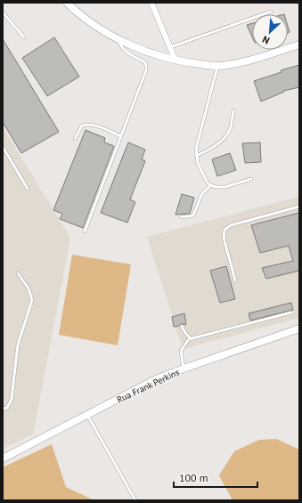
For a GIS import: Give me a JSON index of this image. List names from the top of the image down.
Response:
{
  "streets": {
    "street": ["Rua Frank Perkins"]
  },
  "scale_bar": "100 m",
  "north": "bottom left"
}
